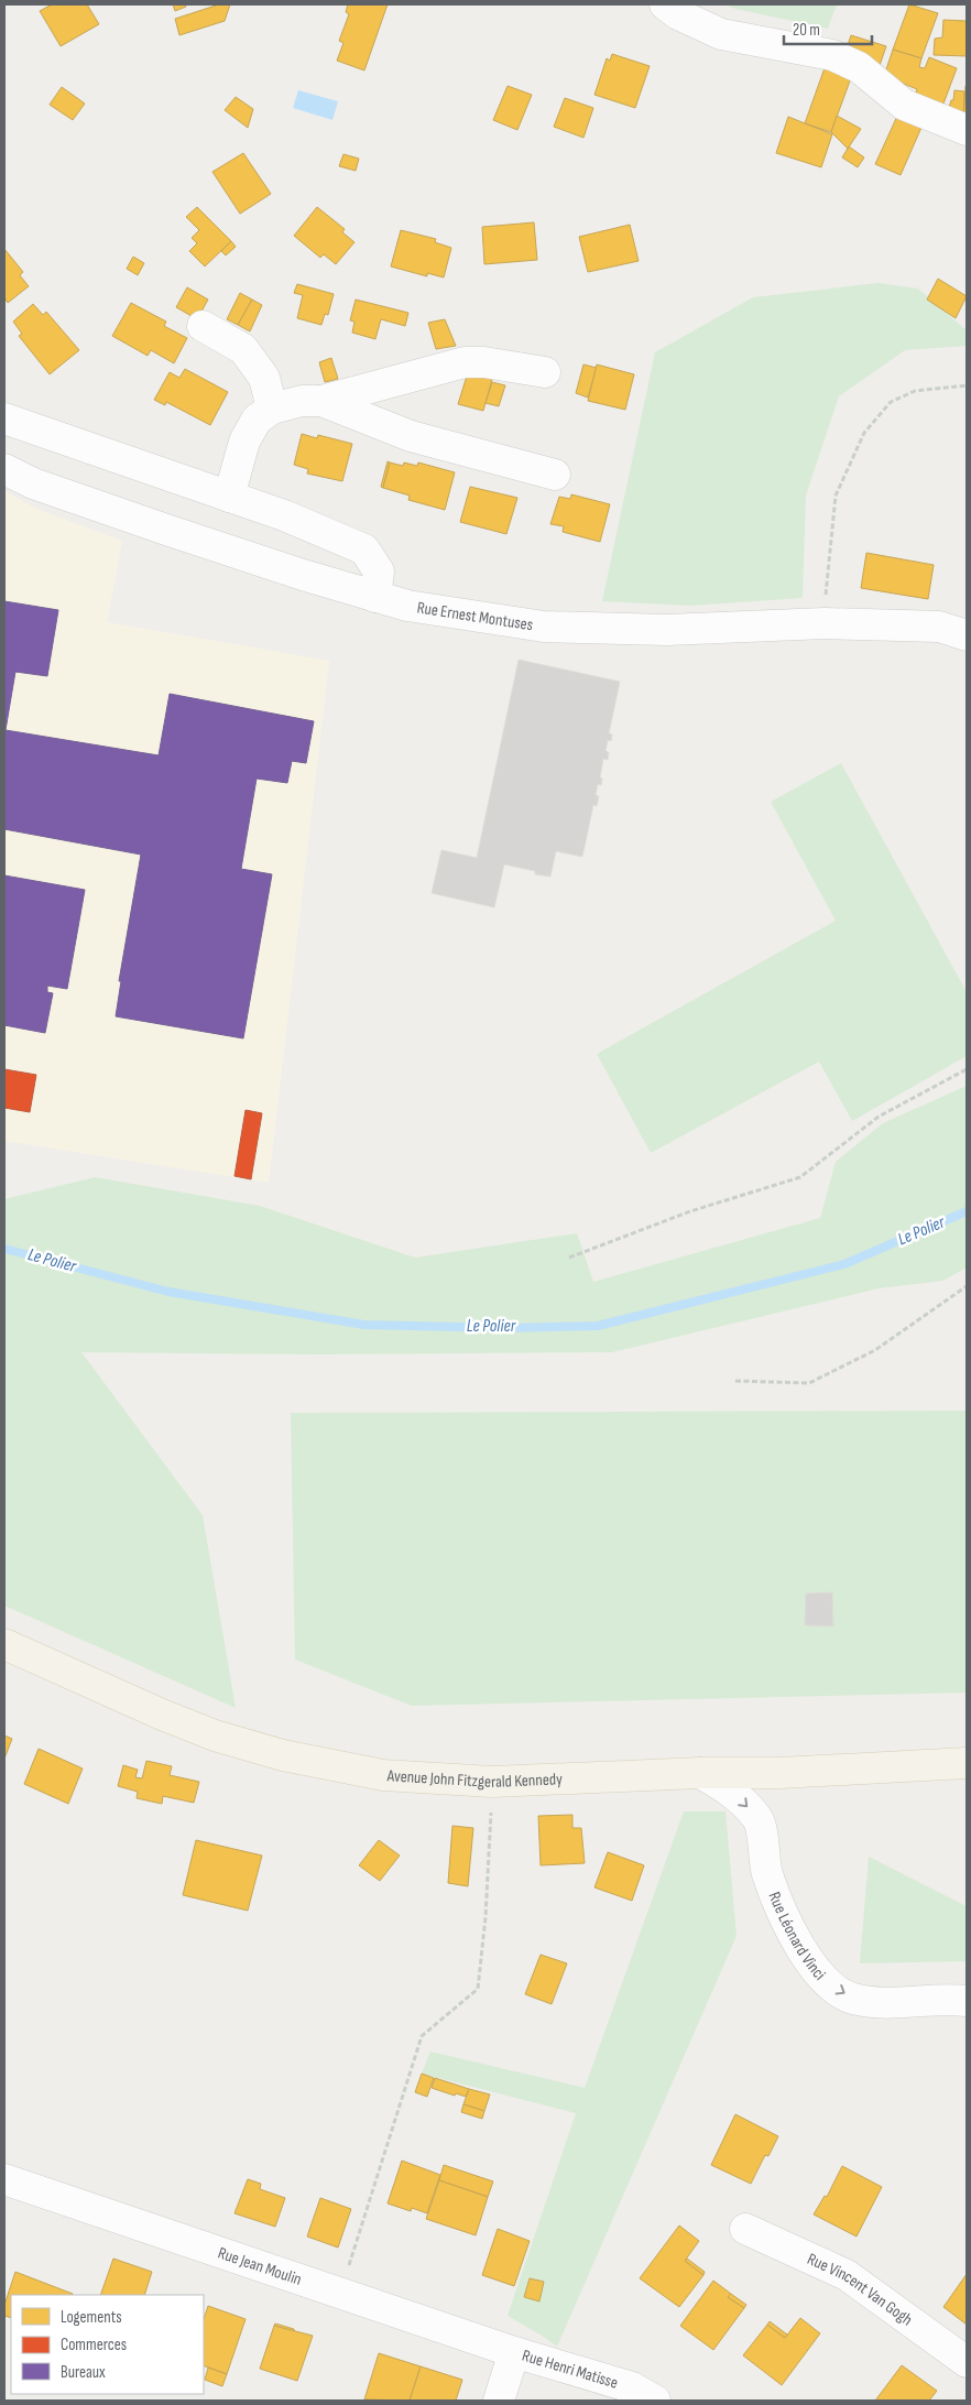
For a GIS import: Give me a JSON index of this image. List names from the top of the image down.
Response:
{
  "streets": {
    "main road": ["Avenue John Fitzgerald Kennedy"],
    "street": [
      "Rue Ernest Montuses",
      "Rue Léonard Vinci",
      "Rue Jean Moulin",
      "Rue Vincent Van Gogh",
      "Rue Henri Matisse"
    ]
  },
  "crossings": [
    ["Avenue John Fitzgerald Kennedy", "Rue Léonard Vinci"],
    ["Rue Jean Moulin", "Rue Henri Matisse"]
  ],
  "one_way": ["Rue Léonard Vinci"],
  "water": ["Le Polier"],
  "legend": ["Logements", "Commerces", "Bureaux"],
  "scale_bar": "20 m"
}
